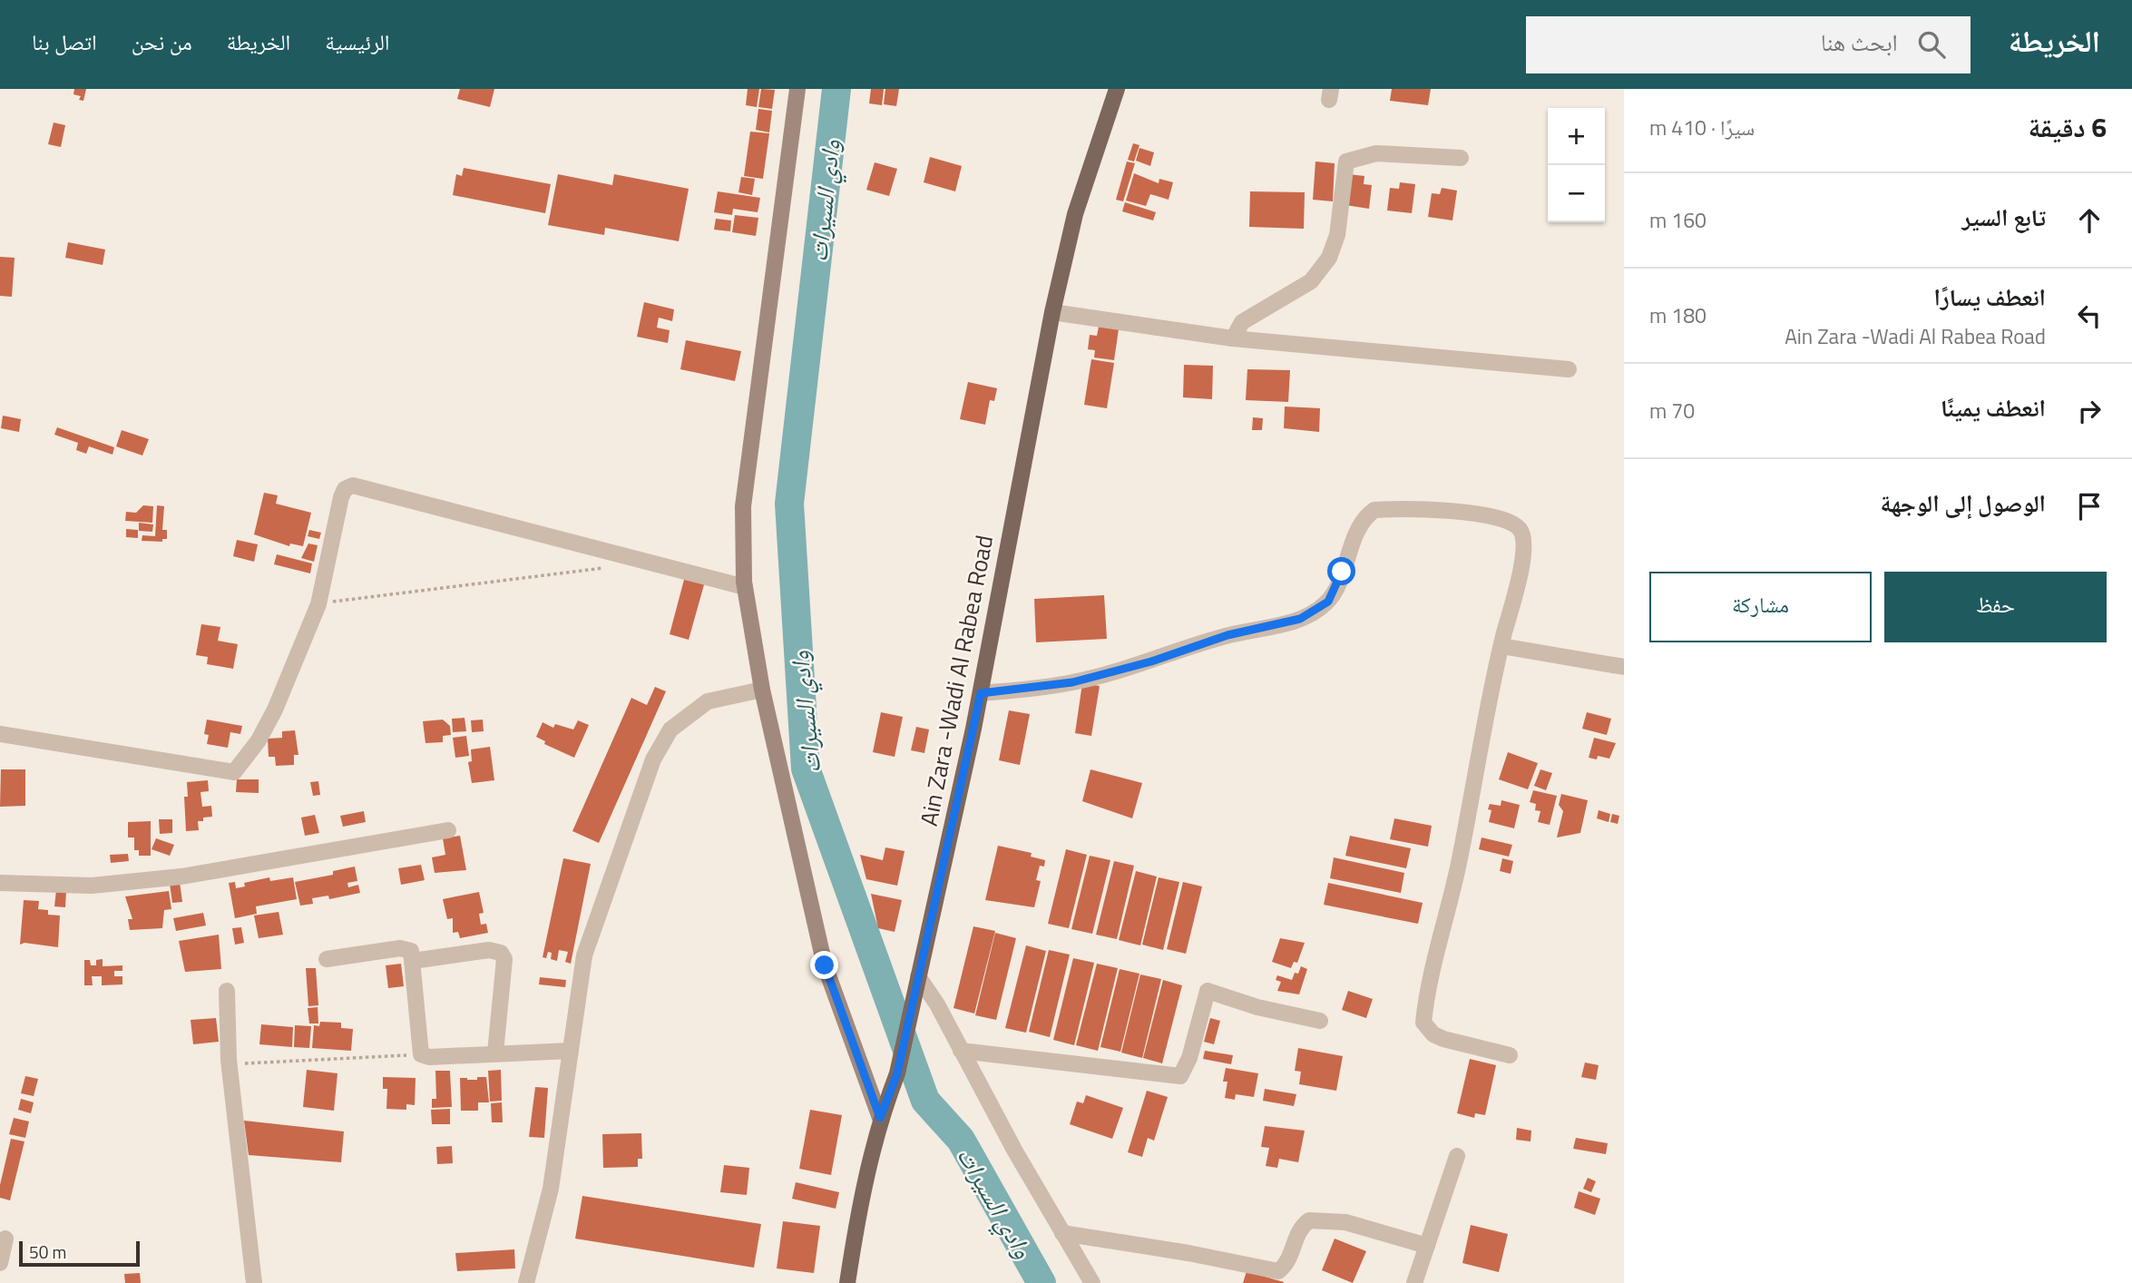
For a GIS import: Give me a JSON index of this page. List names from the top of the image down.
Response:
{
  "streets": {
    "main road": ["Ain Zara -Wadi Al Rabea Road"]
  },
  "water": ["وادي السيرات"],
  "scale_bar": "50 m",
  "page": {
    "header": "الخريطة",
    "search": "ابحث هنا",
    "nav": [
      "الرئيسية",
      "الخريطة",
      "من نحن",
      "اتصل بنا"
    ],
    "heading": ["6 دقيقة", "سيرًا · 410 m"],
    "map_buttons": ["+", "−"],
    "list": [
      ["تابع السير", "160 m"],
      ["انعطف يسارًا", "Ain Zara -Wadi Al Rabea Road", "180 m"],
      ["انعطف يمينًا", "70 m"],
      "الوصول إلى الوجهة"
    ],
    "buttons": ["حفظ", "مشاركة"],
    "scale": "50 m"
  }
}
